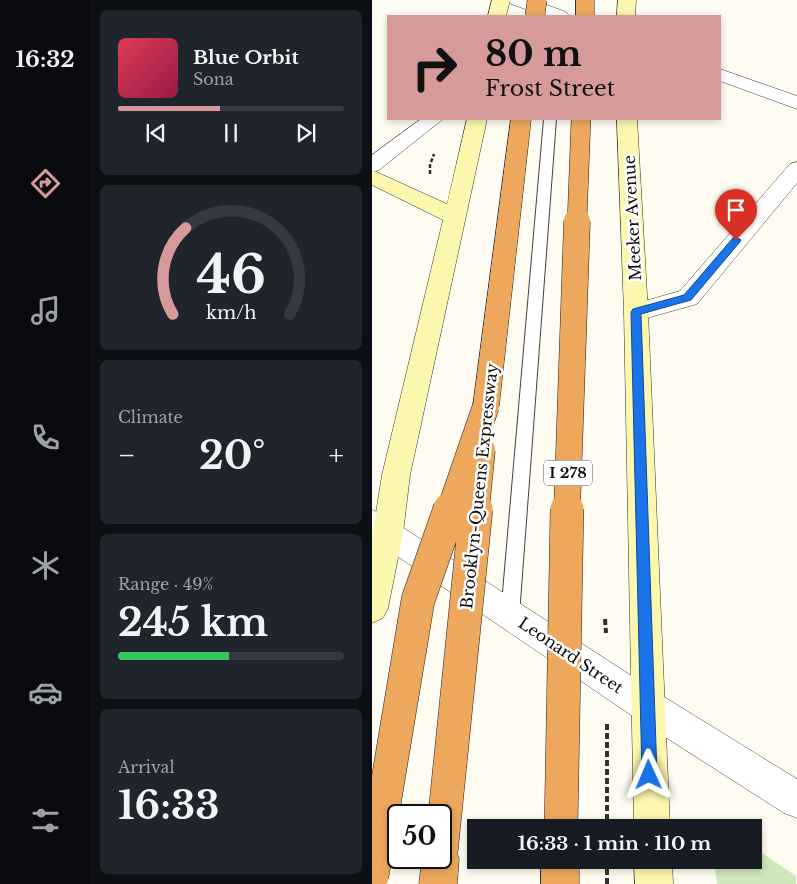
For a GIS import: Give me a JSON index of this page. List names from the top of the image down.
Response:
{
  "streets": {
    "highway": ["I 278", "Brooklyn-Queens Expressway"],
    "main road": ["Meeker Avenue"],
    "street": ["Leonard Street"]
  },
  "crossings": [
    ["Meeker Avenue", "Leonard Street"]
  ],
  "page": {
    "tabs": "16:32",
    "turn": ["80 m", "Frost Street"],
    "song": ["Blue Orbit", "Sona"],
    "tile": [
      "Climate",
      ["Range · 49%", "245 km"],
      ["Arrival", "16:33"]
    ],
    "heat": ["−", "20°", "+"],
    "limit": "50",
    "trip": "16:33 · 1 min · 110 m",
    "gauge": ["46", "km/h"]
  }
}
